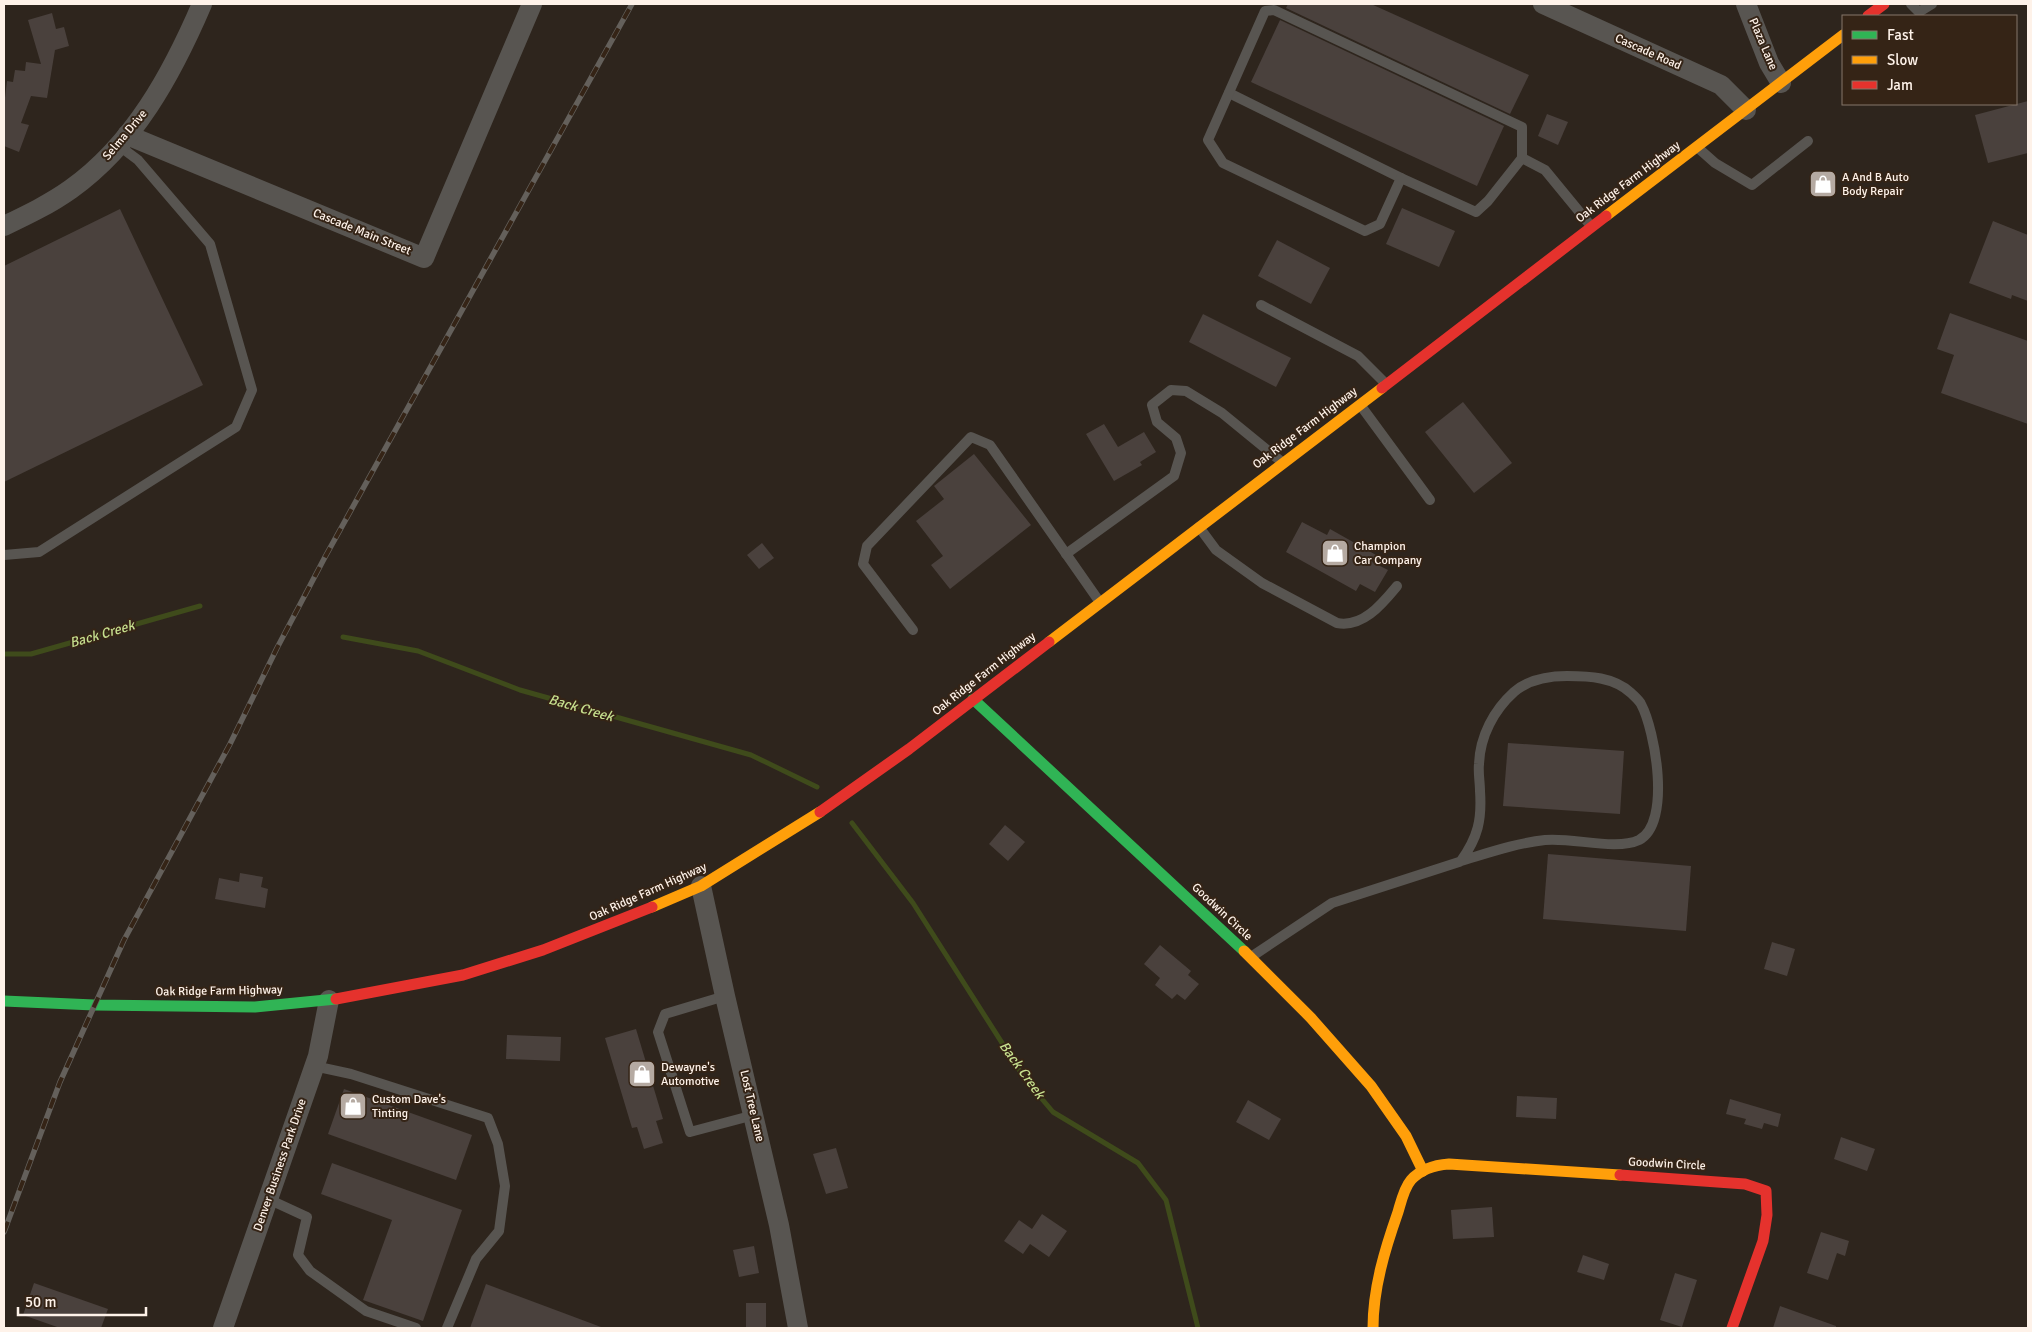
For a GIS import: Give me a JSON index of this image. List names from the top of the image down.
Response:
{
  "streets": {
    "main road": ["Oak Ridge Farm Highway", "Goodwin Circle"],
    "street": [
      "Plaza Lane",
      "Cascade Road",
      "Selma Drive",
      "Cascade Main Street",
      "Lost Tree Lane",
      "Denver Business Park Drive"
    ]
  },
  "crossings": [
    ["Plaza Lane", "Oak Ridge Farm Highway"],
    ["Cascade Road", "Oak Ridge Farm Highway"],
    ["Selma Drive", "Cascade Main Street"],
    ["Oak Ridge Farm Highway", "Goodwin Circle"],
    ["Oak Ridge Farm Highway", "Lost Tree Lane"],
    ["Oak Ridge Farm Highway", "Denver Business Park Drive"]
  ],
  "water": ["Back Creek"],
  "places": {
    "shop": [
      "A And B Auto Body Repair",
      "Champion Car Company",
      "Dewayne's Automotive",
      "Custom Dave's Tinting"
    ]
  },
  "legend": ["Fast", "Slow", "Jam"],
  "scale_bar": "50 m"
}
